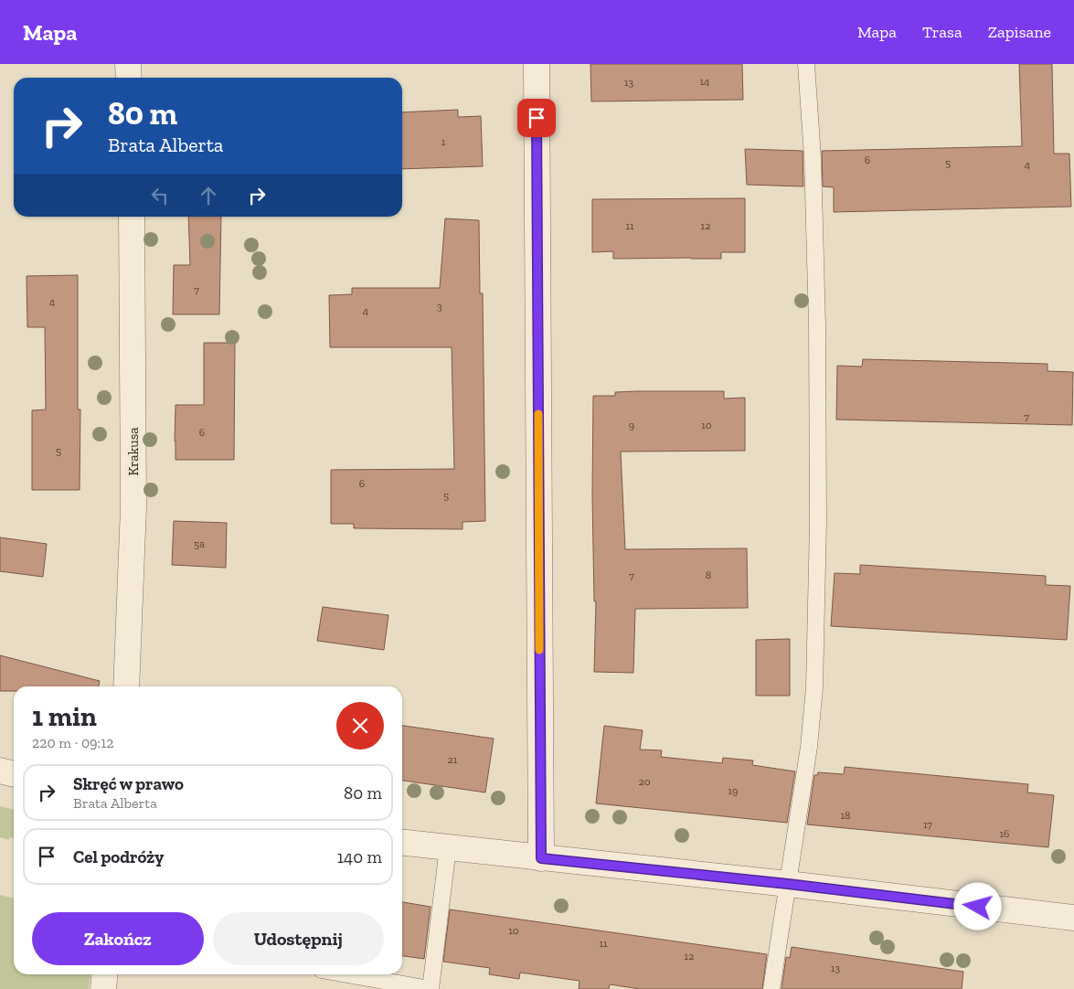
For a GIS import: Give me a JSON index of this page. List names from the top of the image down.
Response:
{
  "streets": {
    "street": ["Krakusa"]
  },
  "house_numbers": [
    "14",
    "13",
    "1",
    "6",
    "5",
    "4",
    "11",
    "12",
    "7",
    "4",
    "3",
    "4",
    "7",
    "9",
    "10",
    "6",
    "5",
    "6",
    "5",
    "5a",
    "8",
    "7",
    "21",
    "20",
    "19",
    "18",
    "17",
    "16",
    "10",
    "11",
    "12",
    "13"
  ],
  "page": {
    "header": "Mapa",
    "nav": ["Mapa", "Trasa", "Zapisane"],
    "turn": ["80 m", "Brata Alberta"],
    "heading": ["1 min", "220 m · 09:12"],
    "list": [
      {
        "name": "Skręć w prawo",
        "note": "Brata Alberta",
        "value": "80 m"
      },
      {
        "name": "Cel podróży",
        "value": "140 m"
      }
    ],
    "buttons": ["Zakończ", "Udostępnij"]
  }
}
